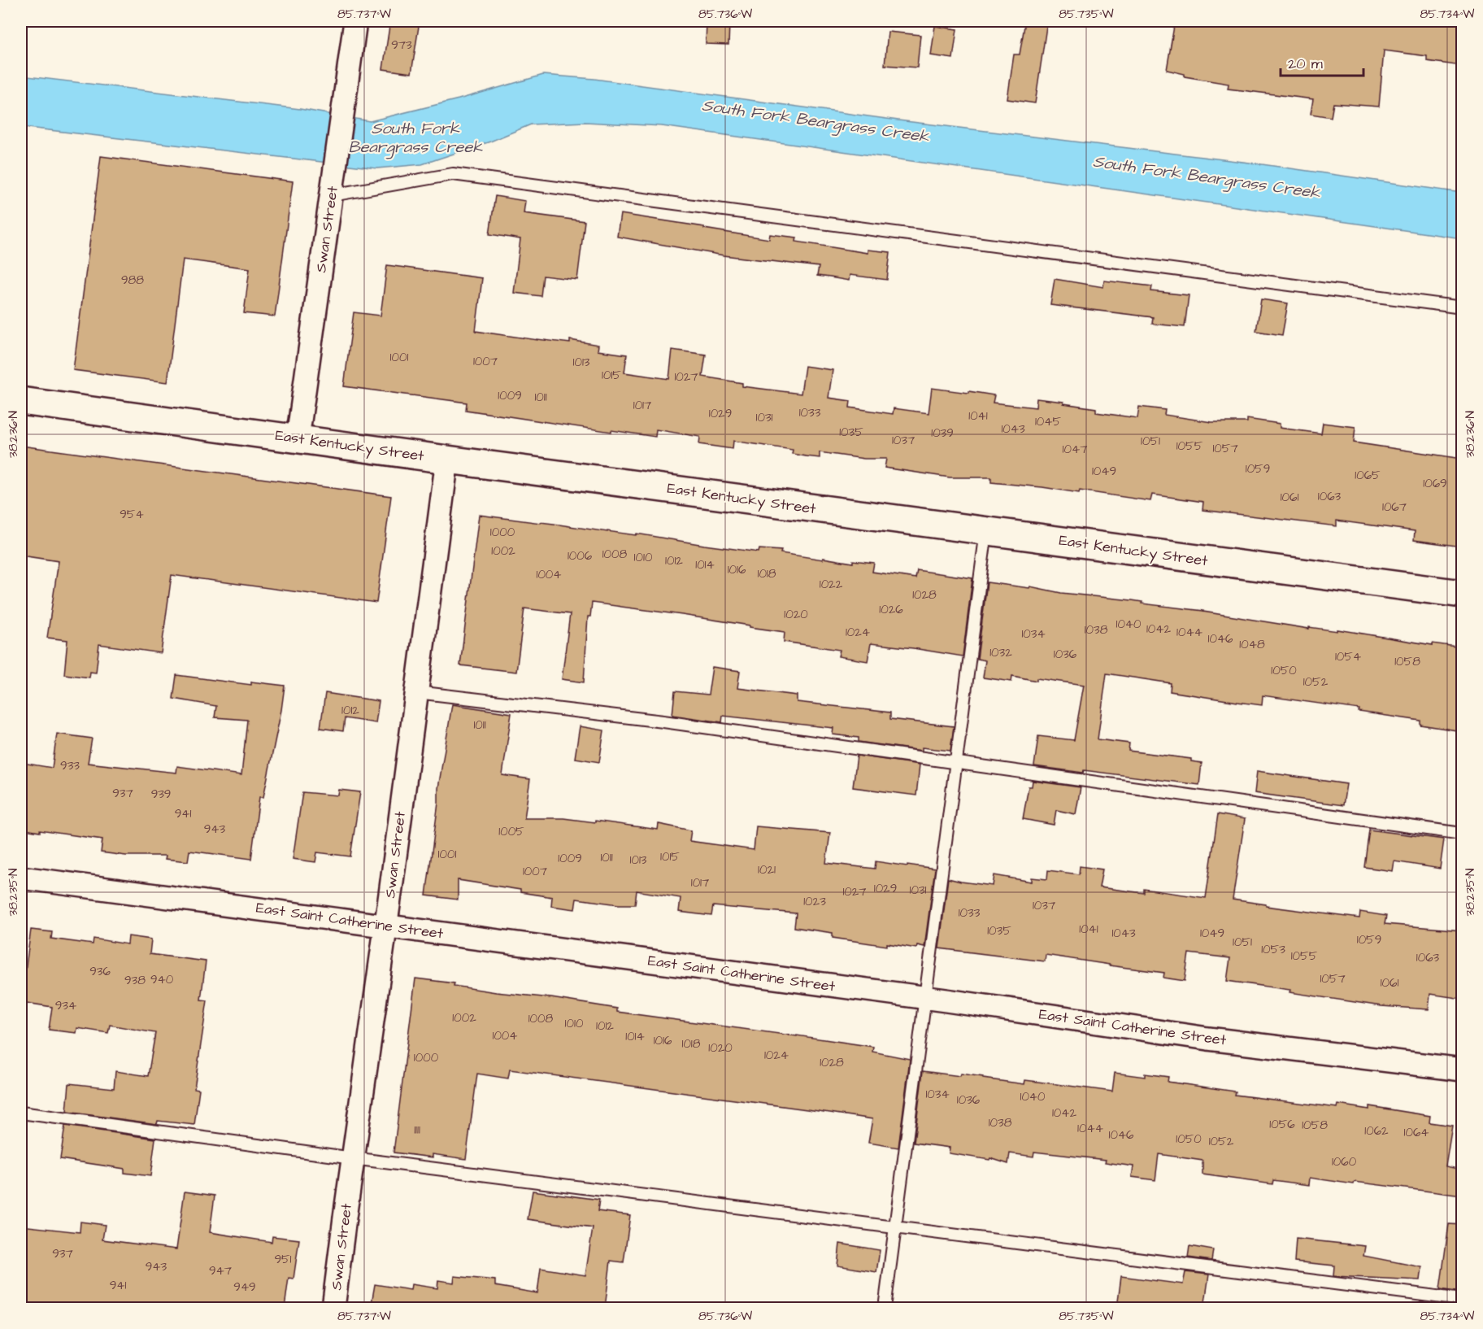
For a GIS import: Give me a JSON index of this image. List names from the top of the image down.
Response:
{
  "streets": {
    "street": ["Swan Street", "East Kentucky Street", "East Saint Catherine Street"]
  },
  "crossings": [
    ["Swan Street", "East Kentucky Street"],
    ["Swan Street", "East Saint Catherine Street"]
  ],
  "water": ["South Fork Beargrass Creek"],
  "house_numbers": [
    "973",
    "988",
    "1001",
    "1007",
    "1013",
    "1015",
    "1027",
    "1009",
    "1011",
    "1017",
    "1033",
    "1029",
    "1041",
    "1031",
    "1045",
    "1043",
    "1035",
    "1039",
    "1037",
    "1051",
    "1055",
    "1057",
    "1047",
    "1059",
    "1049",
    "1065",
    "1069",
    "1063",
    "1061",
    "1067",
    "954",
    "1000",
    "1002",
    "1008",
    "1006",
    "1010",
    "1012",
    "1014",
    "1016",
    "1018",
    "1004",
    "1022",
    "1028",
    "1026",
    "1020",
    "1040",
    "1042",
    "1038",
    "1024",
    "1044",
    "1034",
    "1046",
    "1048",
    "1032",
    "1036",
    "1054",
    "1058",
    "1050",
    "1052",
    "1012",
    "1011",
    "933",
    "937",
    "939",
    "941",
    "943",
    "1005",
    "1001",
    "1015",
    "1011",
    "1009",
    "1013",
    "1021",
    "1007",
    "1017",
    "1029",
    "1031",
    "1027",
    "1023",
    "1037",
    "1033",
    "1041",
    "1035",
    "1043",
    "1049",
    "1059",
    "1051",
    "1053",
    "1055",
    "1063",
    "936",
    "1057",
    "940",
    "938",
    "1061",
    "934",
    "1002",
    "1008",
    "1010",
    "1012",
    "1004",
    "1014",
    "1016",
    "1018",
    "1020",
    "1024",
    "1000",
    "1028",
    "1034",
    "1040",
    "1036",
    "1042",
    "1038",
    "1056",
    "1058",
    "1044",
    "1111",
    "1062",
    "1064",
    "1046",
    "1050",
    "1052",
    "1060",
    "937",
    "951",
    "943",
    "947",
    "941",
    "949"
  ],
  "scale_bar": "20 m",
  "coordinates": [
    "85.737°W",
    "85.736°W",
    "85.735°W",
    "85.734°W",
    "38.236°N",
    "38.235°N"
  ]
}
